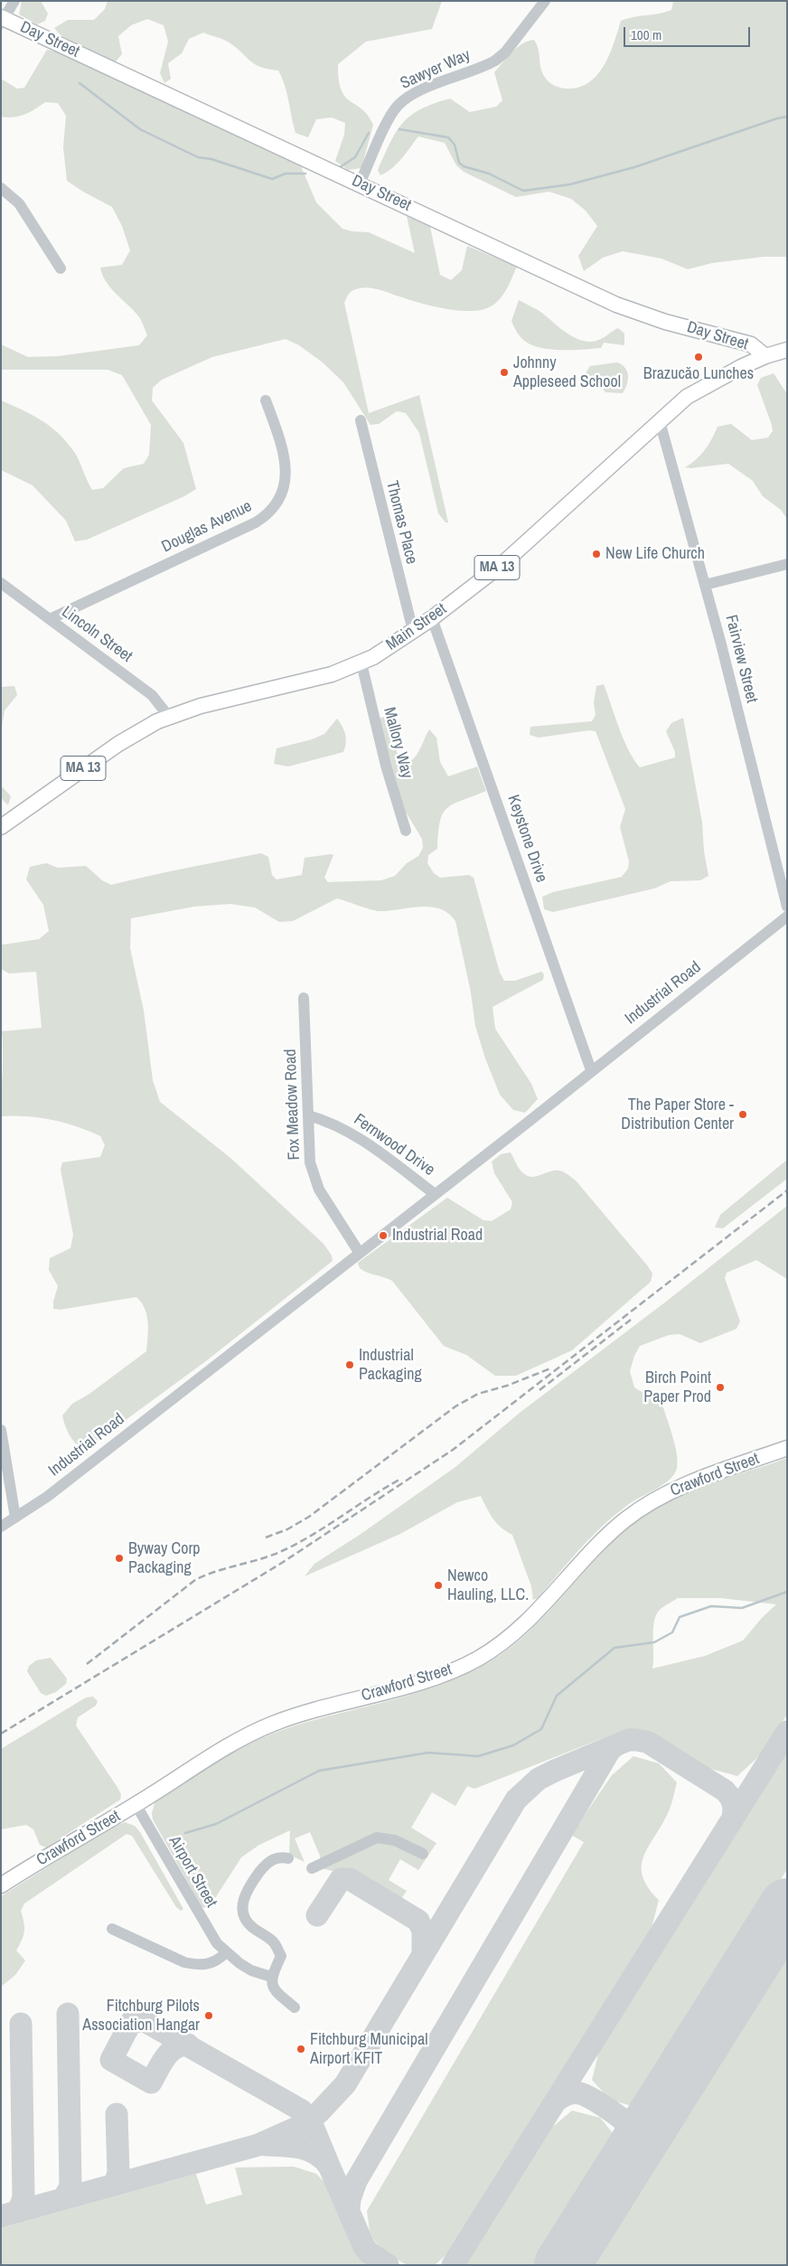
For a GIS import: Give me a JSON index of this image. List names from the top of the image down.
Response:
{
  "streets": {
    "main road": [
      "Day Street",
      "MA 13",
      "Main Street",
      "Crawford Street"
    ],
    "street": [
      "Sawyer Way",
      "Thomas Place",
      "Douglas Avenue",
      "Lincoln Street",
      "Fairview Street",
      "Mallory Way",
      "Keystone Drive",
      "Industrial Road",
      "Fox Meadow Road",
      "Fernwood Drive",
      "Airport Street"
    ]
  },
  "crossings": [
    ["Day Street", "Sawyer Way"],
    ["Day Street", "Main Street"],
    ["Thomas Place", "Main Street"],
    ["Douglas Avenue", "Lincoln Street"],
    ["Main Street", "Lincoln Street"],
    ["Main Street", "Fairview Street"],
    ["Main Street", "Mallory Way"],
    ["Main Street", "Keystone Drive"],
    ["Keystone Drive", "Industrial Road"],
    ["Industrial Road", "Fox Meadow Road"],
    ["Industrial Road", "Fernwood Drive"],
    ["Fox Meadow Road", "Fernwood Drive"],
    ["Crawford Street", "Airport Street"]
  ],
  "places": [
    "Brazucăo Lunches",
    "Johnny Appleseed School",
    "New Life Church",
    "The Paper Store - Distribution Center",
    "Industrial Road",
    "Industrial Packaging",
    "Birch Point Paper Prod",
    "Byway Corp Packaging",
    "Newco Hauling, LLC.",
    "Fitchburg Pilots Association Hangar",
    "Fitchburg Municipal Airport KFIT"
  ],
  "scale_bar": "100 m"
}
